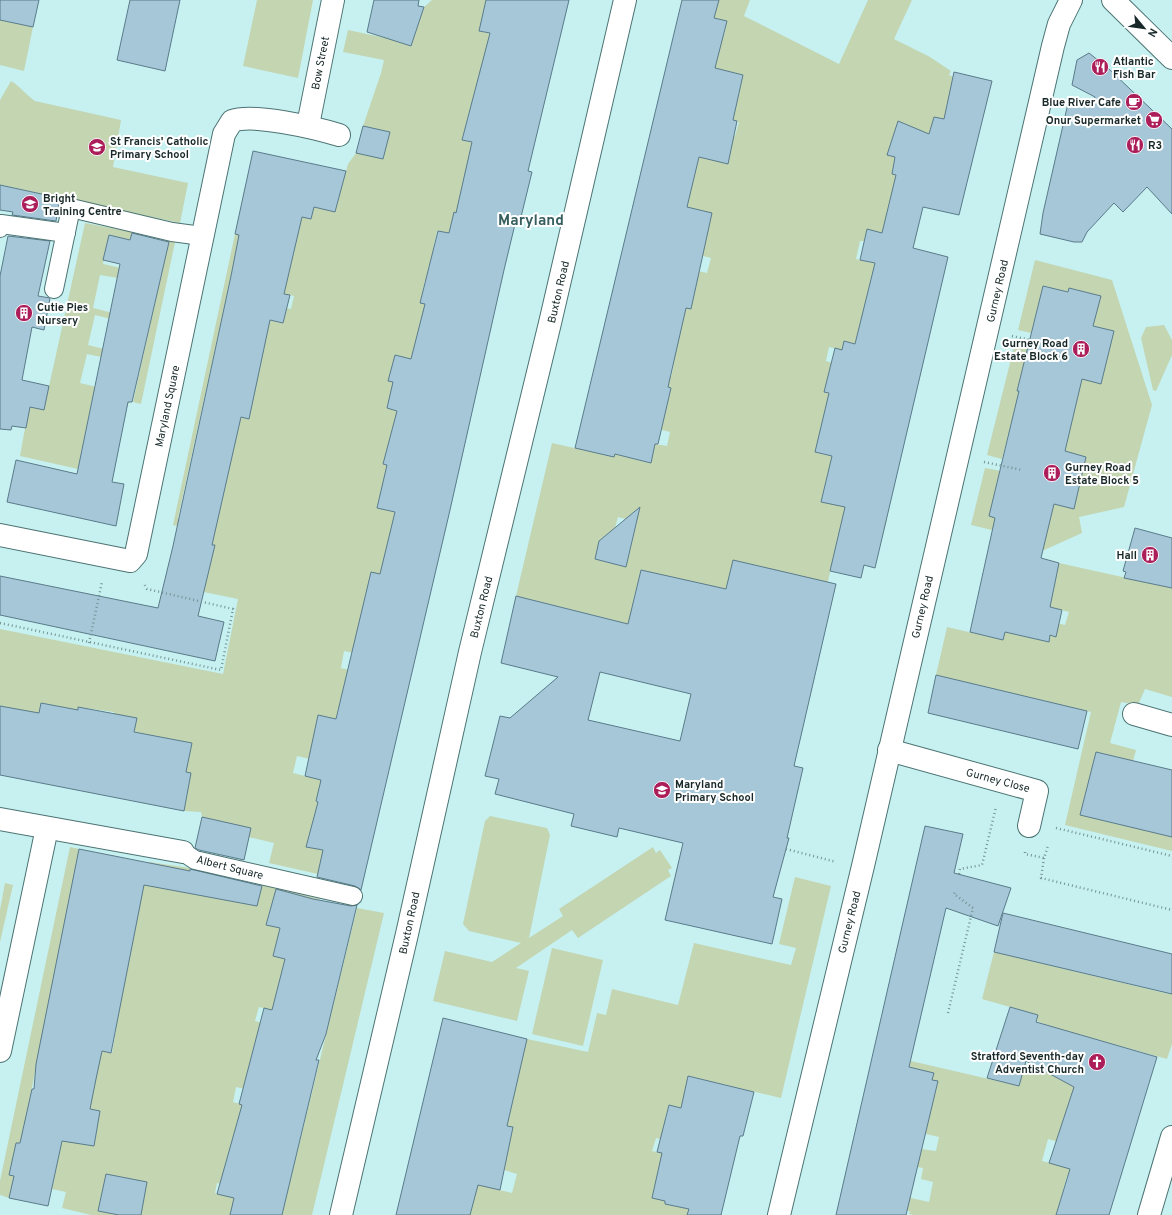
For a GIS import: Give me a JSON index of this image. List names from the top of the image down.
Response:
{
  "streets": {
    "street": [
      "Bow Street",
      "Gurney Road",
      "Buxton Road",
      "Maryland Square",
      "Gurney Close",
      "Albert Square"
    ]
  },
  "crossings": [
    ["Bow Street", "Maryland Square"],
    ["Gurney Road", "Gurney Close"]
  ],
  "districts": ["Maryland"],
  "places": {
    "restaurant": ["Atlantic Fish Bar", "R3"],
    "cafe": ["Blue River Cafe"],
    "supermarket": ["Onur Supermarket"],
    "school or university": ["St Francis' Catholic Primary School", "Bright Training Centre", "Maryland Primary School"],
    "building": [
      "Cutie Pies Nursery",
      "Gurney Road Estate Block 6",
      "Gurney Road Estate Block 5",
      "Hall"
    ],
    "church": ["Stratford Seventh-day Adventist Church"]
  },
  "north": "bottom right"
}
